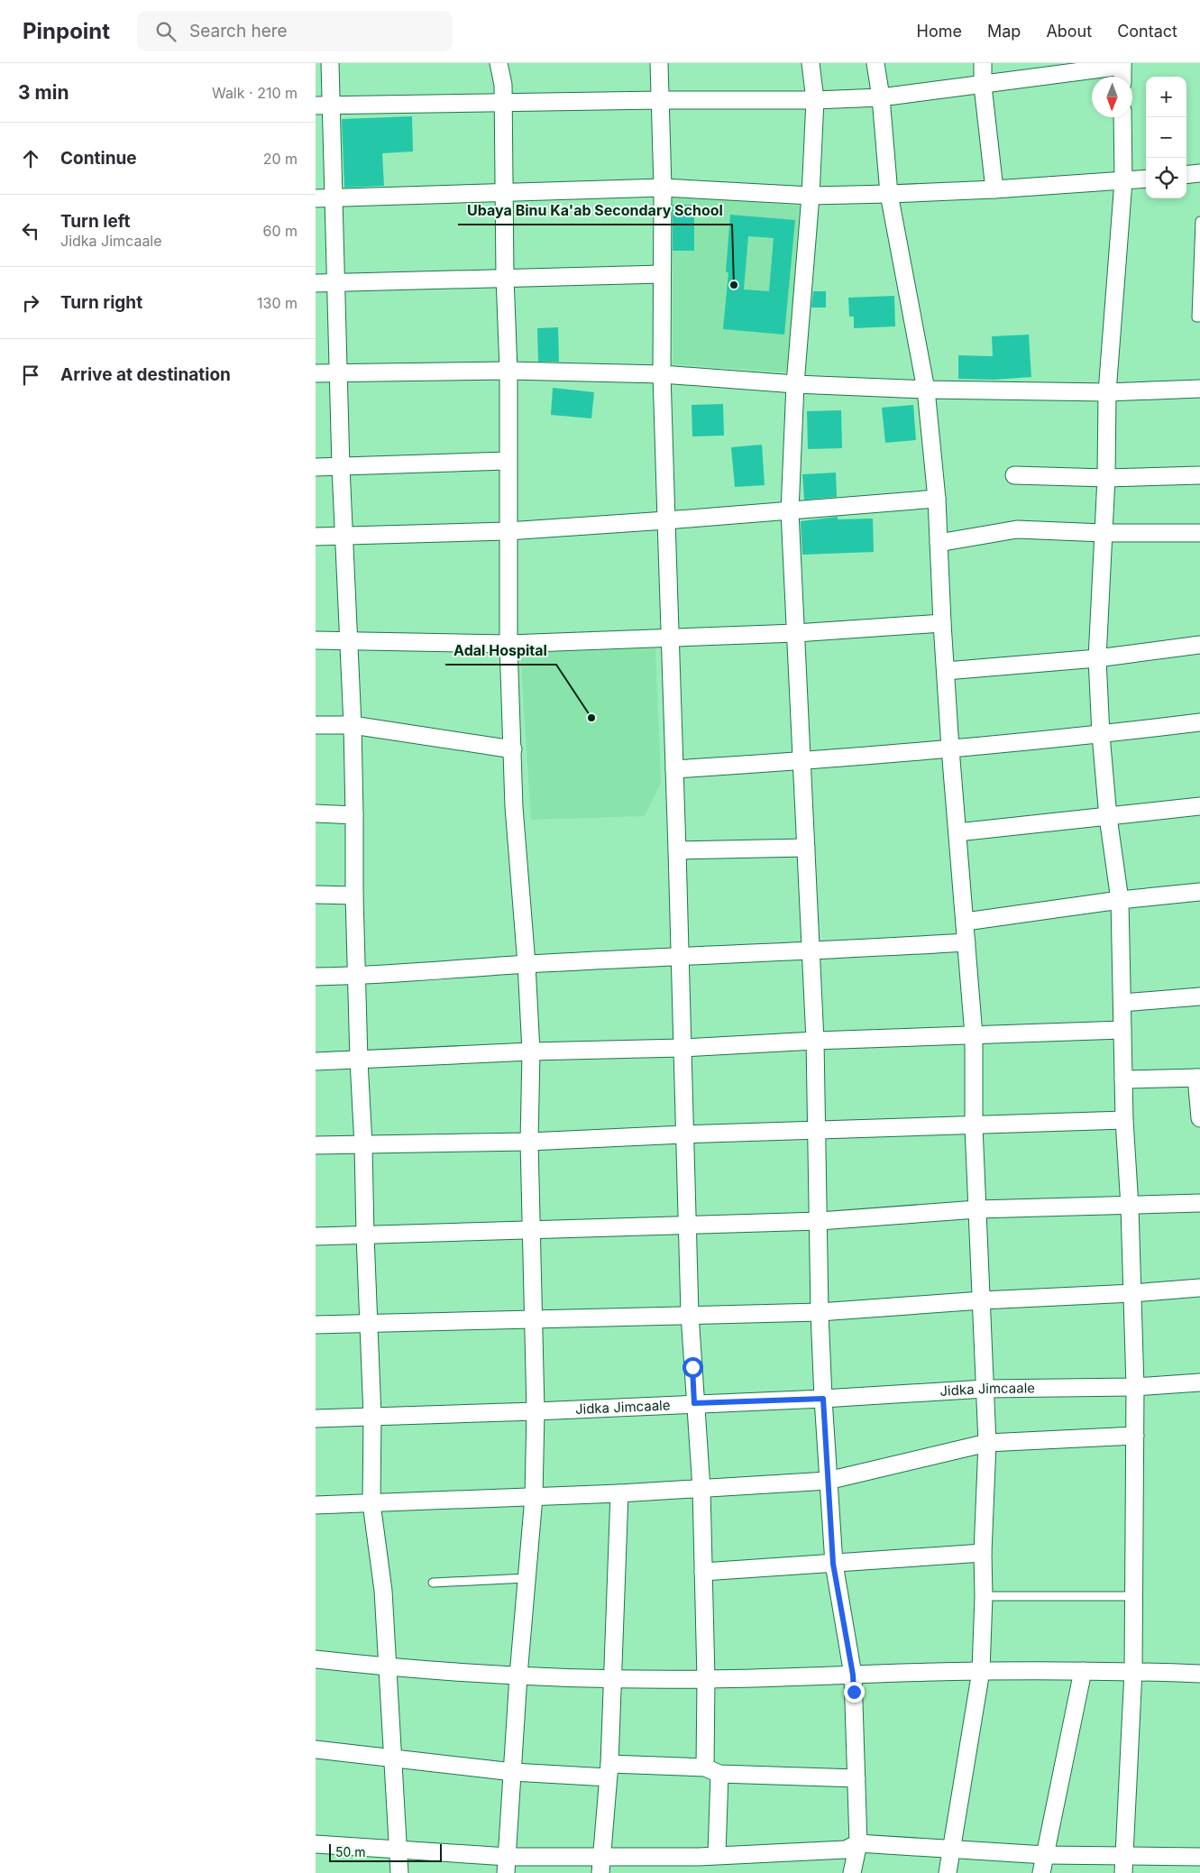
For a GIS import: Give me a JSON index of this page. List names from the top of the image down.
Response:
{
  "streets": {
    "street": ["Jidka Jimcaale"]
  },
  "places": ["Ubaya Binu Ka'ab Secondary School", "Adal Hospital"],
  "scale_bar": "50 m",
  "north": "bottom",
  "page": {
    "header": "Pinpoint",
    "search": "Search here",
    "nav": [
      "Home",
      "Map",
      "About",
      "Contact"
    ],
    "heading": ["3 min", "Walk · 210 m"],
    "map_buttons": ["+", "−"],
    "list": [
      ["Continue", "20 m"],
      ["Turn left", "Jidka Jimcaale", "60 m"],
      ["Turn right", "130 m"],
      "Arrive at destination"
    ],
    "scale": "50 m"
  }
}
